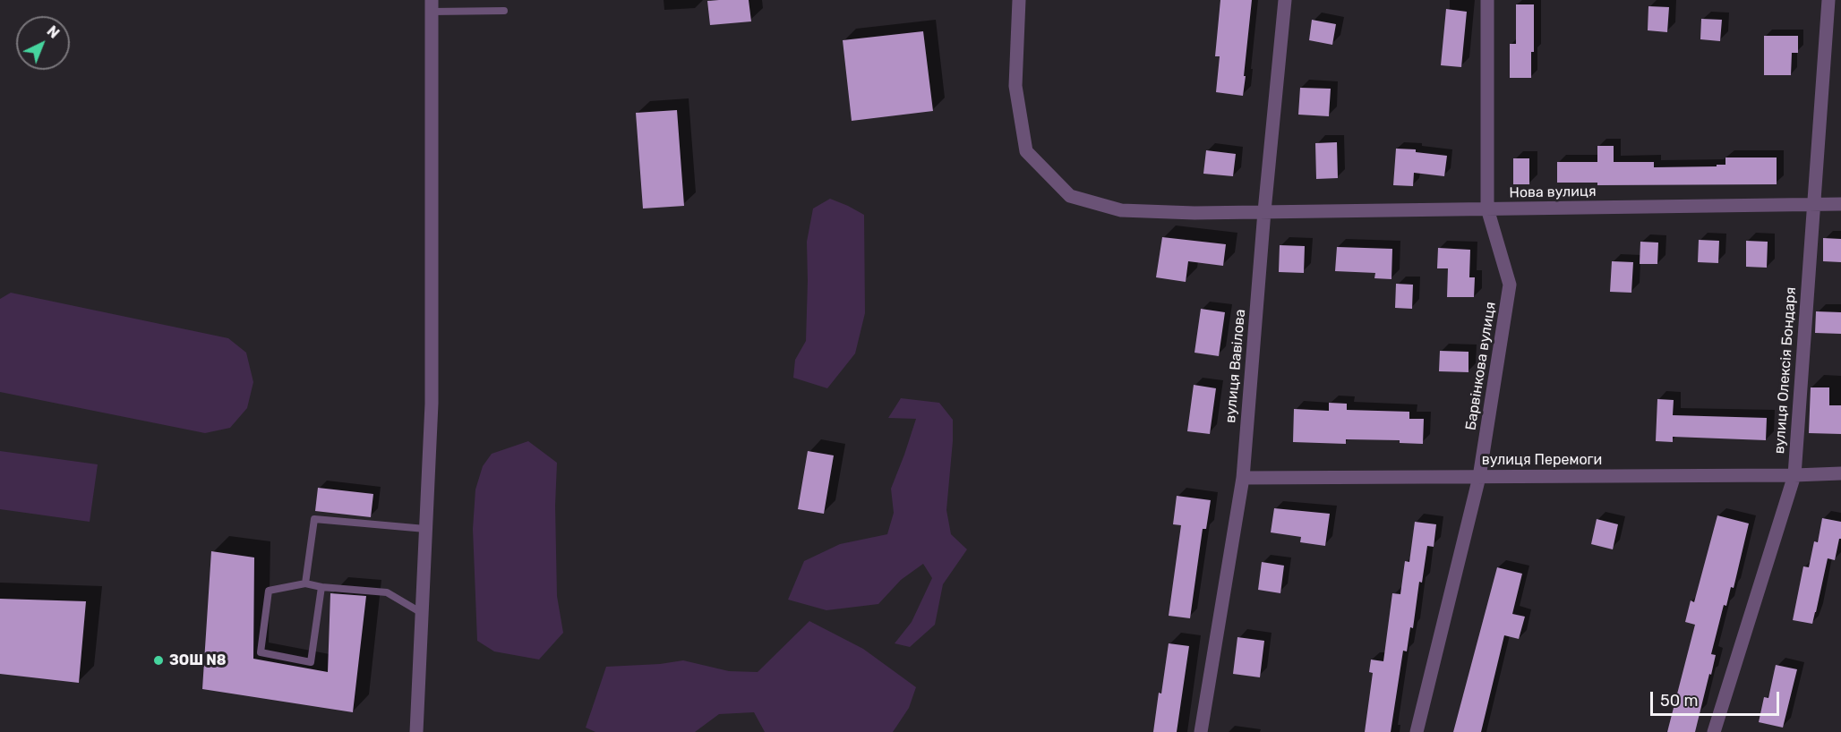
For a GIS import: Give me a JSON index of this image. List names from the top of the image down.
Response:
{
  "streets": {
    "street": [
      "Нова вулиця",
      "вулиця Вавілова",
      "Барвінкова вулиця",
      "вулиця Олексія Бондаря",
      "вулиця Перемоги"
    ]
  },
  "crossings": [
    ["Нова вулиця", "вулиця Вавілова"],
    ["Нова вулиця", "Барвінкова вулиця"],
    ["Нова вулиця", "вулиця Олексія Бондаря"],
    ["вулиця Вавілова", "вулиця Перемоги"],
    ["Барвінкова вулиця", "вулиця Перемоги"],
    ["вулиця Олексія Бондаря", "вулиця Перемоги"]
  ],
  "places": ["ЗОШ N8"],
  "scale_bar": "50 m",
  "north": "top right"
}
